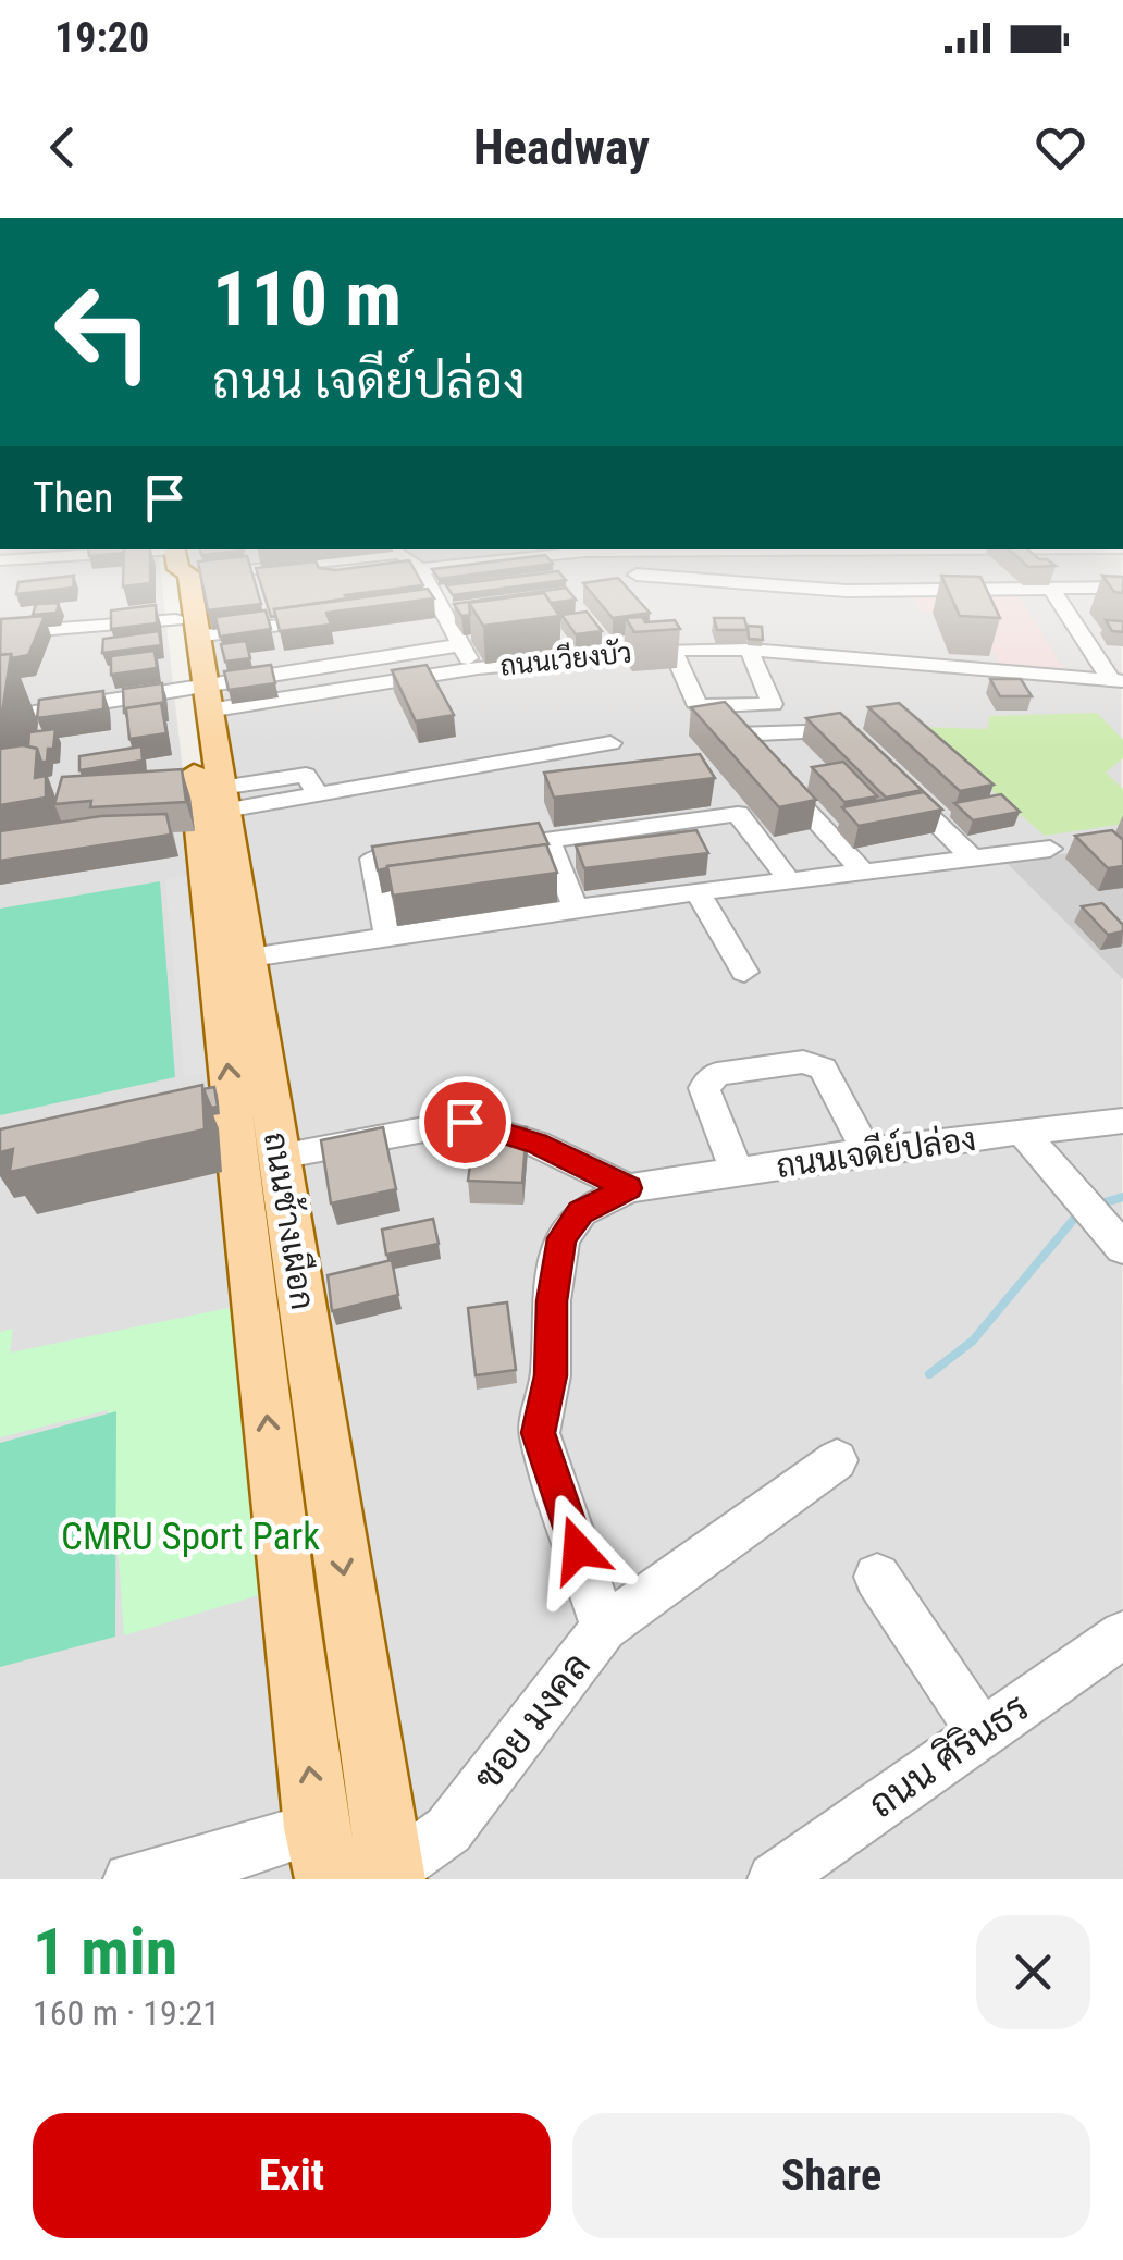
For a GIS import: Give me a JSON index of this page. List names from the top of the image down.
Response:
{
  "streets": {
    "main road": ["ถนนช้างเผือก"],
    "street": [
      "ถนนเวียงบัว",
      "ถนนเจดีย์ปล่อง",
      "ซอย มงคล",
      "ถนน ศิรินธร"
    ]
  },
  "crossings": [
    ["ถนนเวียงบัว", "ถนนช้างเผือก"],
    ["ถนนเจดีย์ปล่อง", "ซอย มงคล"],
    ["ถนนช้างเผือก", "ซอย มงคล"]
  ],
  "parks": ["CMRU Sport Park"],
  "page": {
    "status": "19:20",
    "header": "Headway",
    "turn": ["110 m", "ถนน เจดีย์ปล่อง"],
    "then": "Then",
    "heading": ["1 min", "160 m · 19:21"],
    "buttons": ["Exit", "Share"]
  }
}
